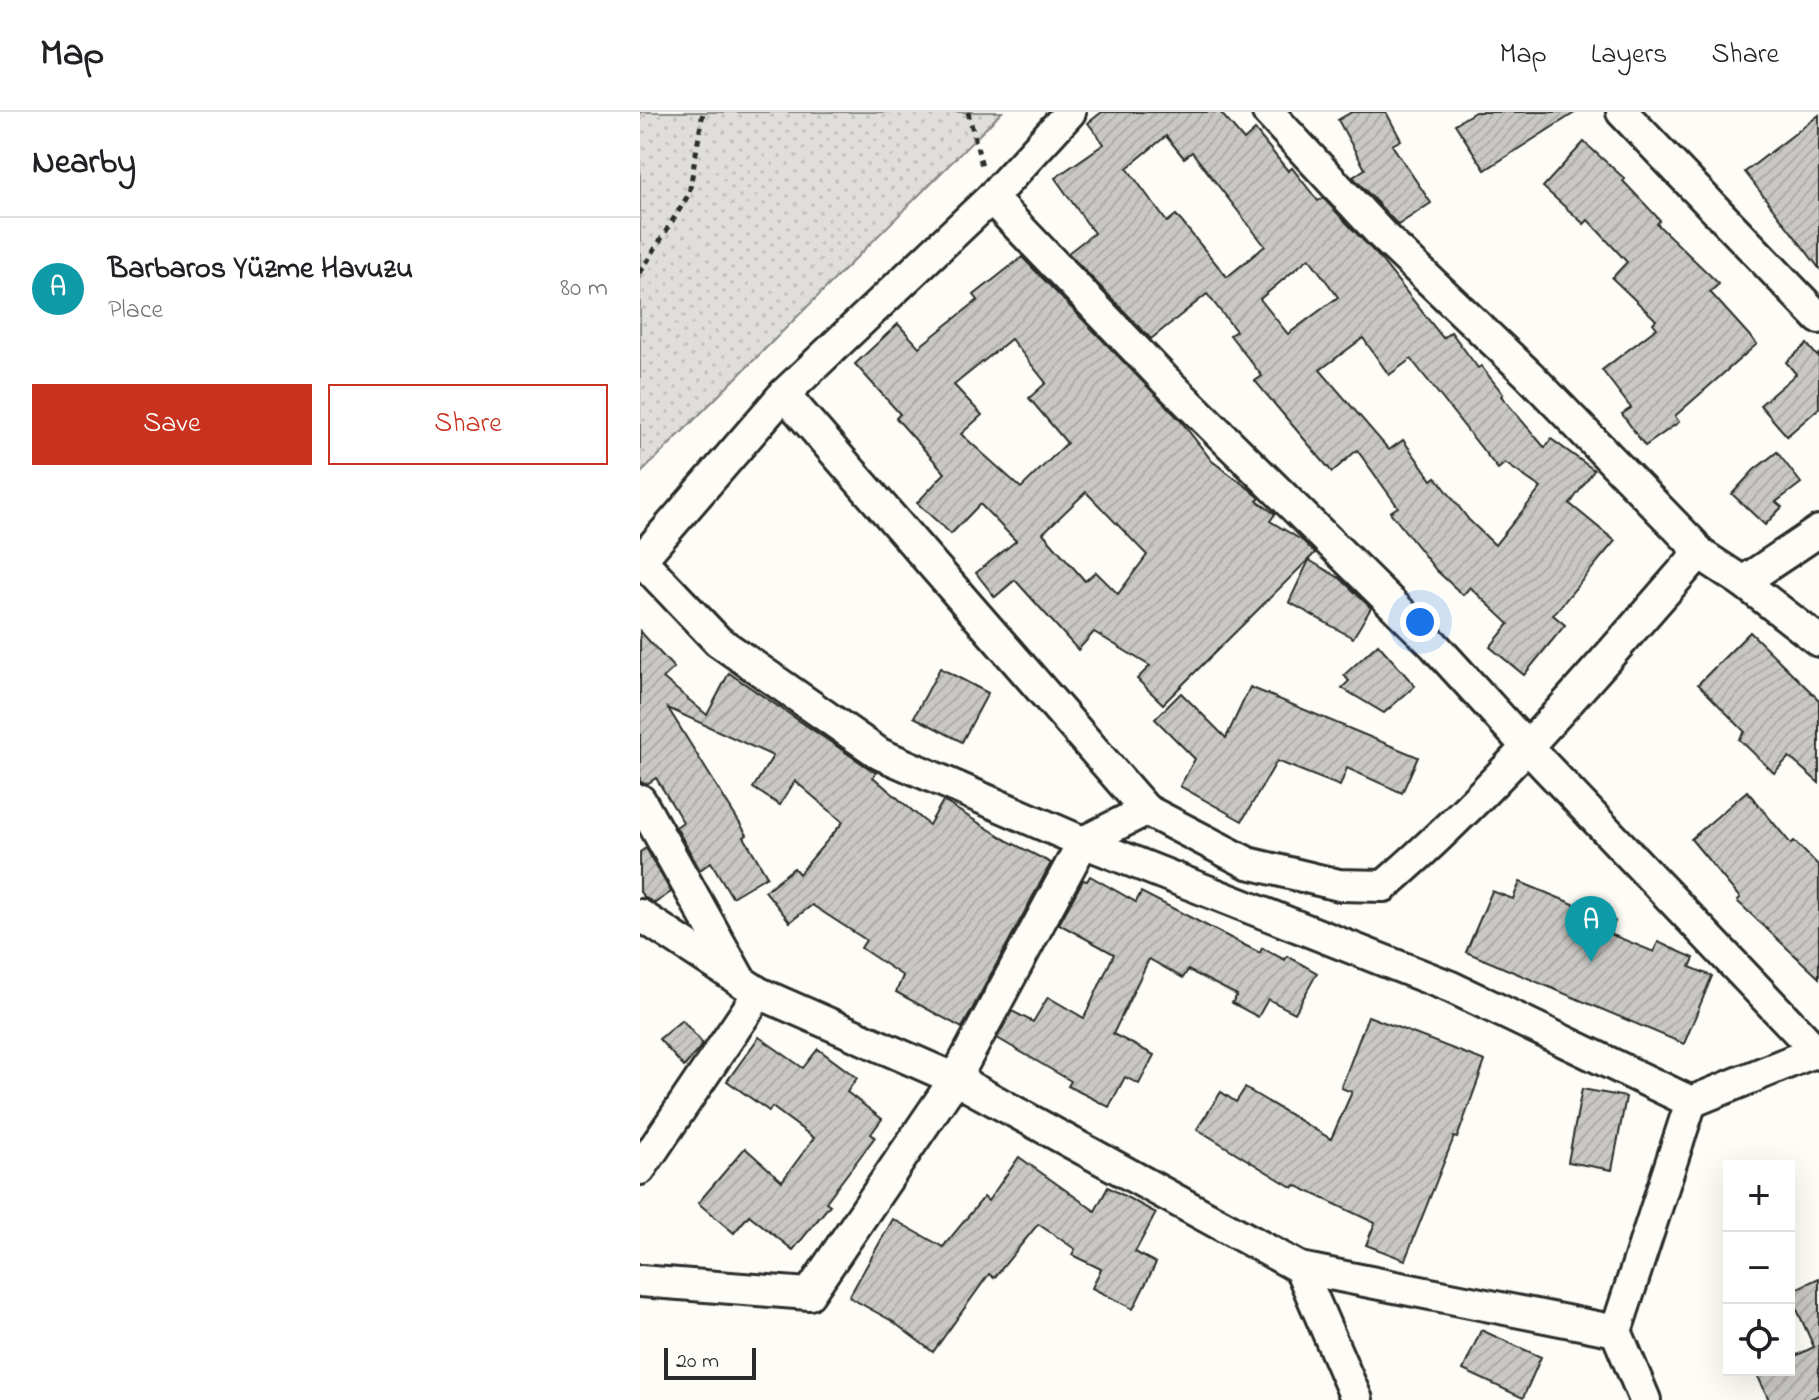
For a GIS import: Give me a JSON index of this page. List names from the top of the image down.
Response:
{
  "scale_bar": "20 m",
  "page": {
    "header": "Map",
    "nav": ["Map", "Layers", "Share"],
    "heading": "Nearby",
    "list": [
      {
        "mark": "A",
        "name": "Barbaros Yüzme Havuzu",
        "note": "Place",
        "value": "80 m"
      }
    ],
    "buttons": ["Save", "Share"],
    "pins": "A",
    "map_buttons": ["+", "−"],
    "scale": "20 m"
  }
}
